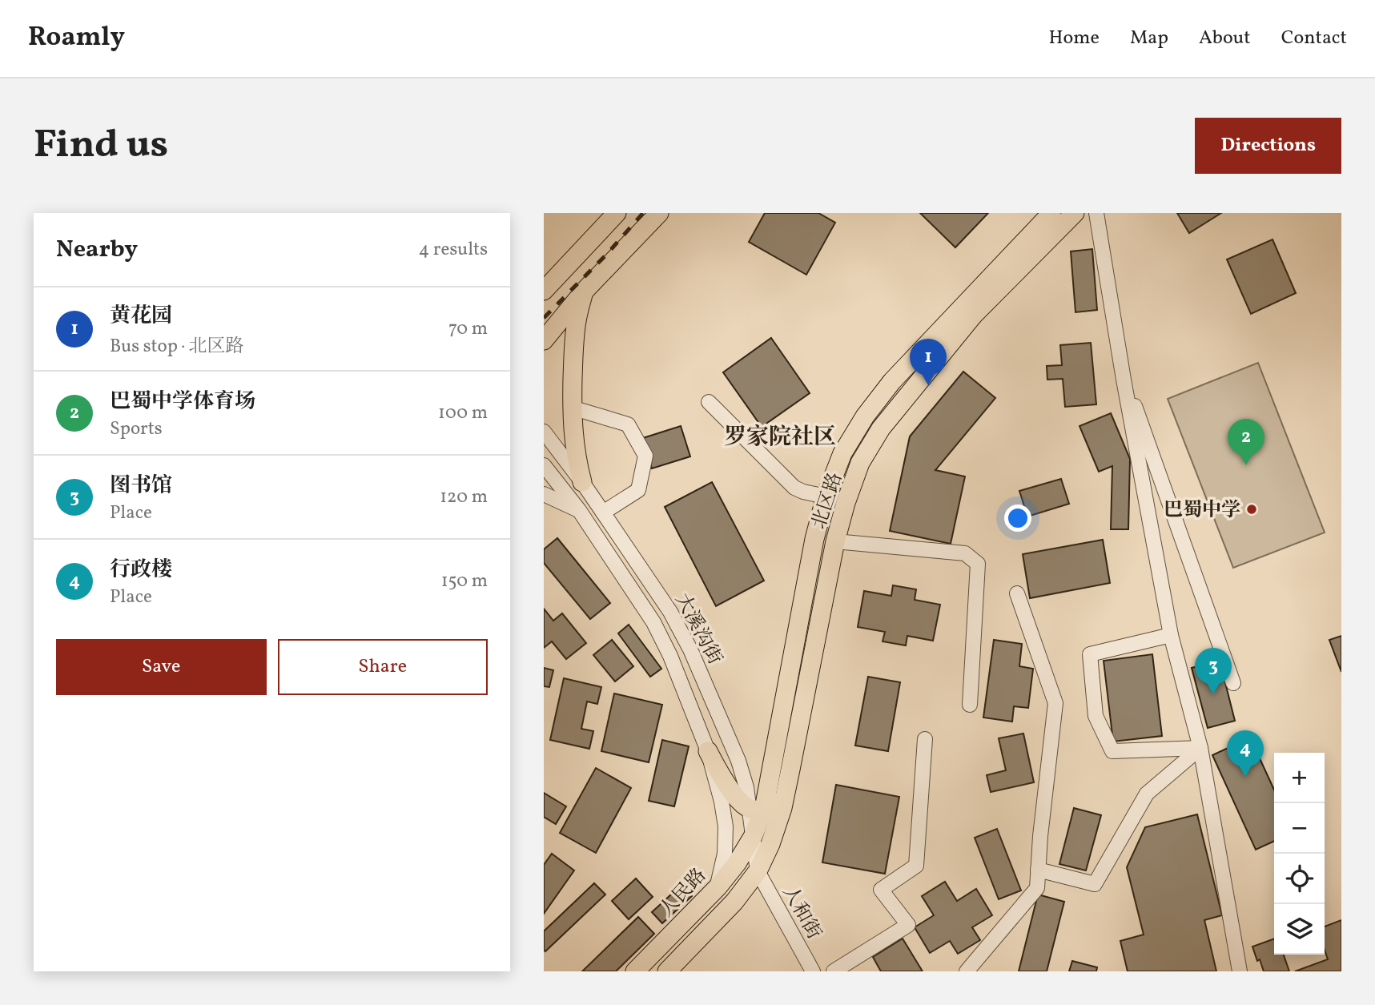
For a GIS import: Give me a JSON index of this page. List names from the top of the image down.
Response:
{
  "streets": {
    "main road": ["北区路", "人民路"],
    "street": ["大溪沟街", "人和街"]
  },
  "crossings": [
    ["北区路", "大溪沟街"],
    ["北区路", "人民路"],
    ["北区路", "人和街"],
    ["大溪沟街", "人民路"]
  ],
  "districts": ["罗家院社区"],
  "places": ["巴蜀中学"],
  "page": {
    "header": "Roamly",
    "nav": [
      "Home",
      "Map",
      "About",
      "Contact"
    ],
    "buttons": [
      "Directions",
      ["Save", "Share"]
    ],
    "title": "Find us",
    "heading": ["Nearby", "4 results"],
    "list": [
      {
        "mark": "1",
        "name": "黄花园",
        "note": "Bus stop · 北区路",
        "value": "70 m"
      },
      {
        "mark": "2",
        "name": "巴蜀中学体育场",
        "note": "Sports",
        "value": "100 m"
      },
      {
        "mark": "3",
        "name": "图书馆",
        "note": "Place",
        "value": "120 m"
      },
      {
        "mark": "4",
        "name": "行政楼",
        "note": "Place",
        "value": "150 m"
      }
    ],
    "pins": [
      "1",
      "2",
      "3",
      "4"
    ],
    "map_buttons": ["+", "−"]
  }
}
